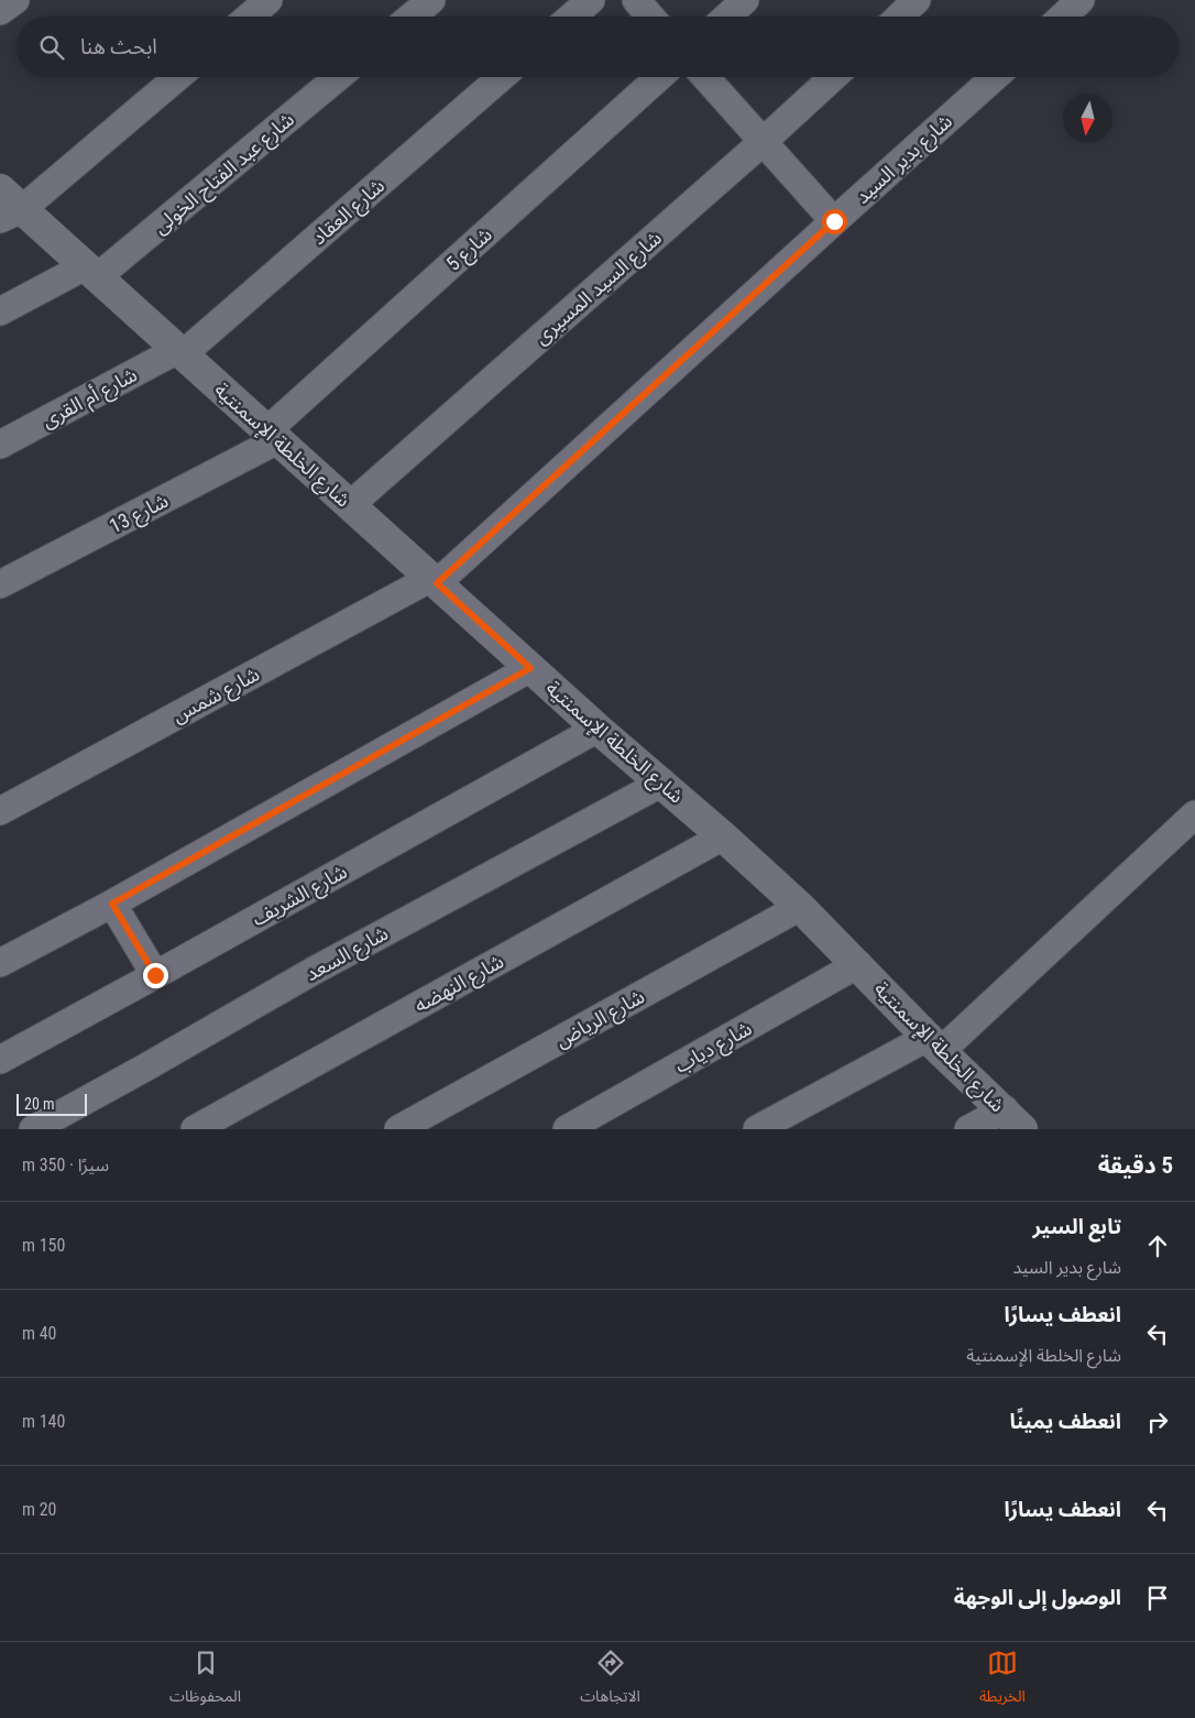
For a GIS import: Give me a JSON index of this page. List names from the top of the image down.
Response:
{
  "streets": {
    "street": [
      "شارع بدير السيد",
      "شارع عبد الفتاح الخولى",
      "شارع العقاد",
      "شارع 5",
      "شارع السيد المسيرى",
      "شارع أم القرى",
      "شارع الخلطة الإسمنتية",
      "شارع 13",
      "شارع شمس",
      "شارع الشريف",
      "شارع السعد",
      "شارع النهضه",
      "شارع الرياض",
      "شارع دياب"
    ]
  },
  "crossings": [
    ["شارع بدير السيد", "شارع الخلطة الإسمنتية"],
    ["شارع بدير السيد", "شارع شمس"],
    ["شارع عبد الفتاح الخولى", "شارع الخلطة الإسمنتية"],
    ["شارع العقاد", "شارع أم القرى"],
    ["شارع العقاد", "شارع الخلطة الإسمنتية"],
    ["شارع 5", "شارع الخلطة الإسمنتية"],
    ["شارع 5", "شارع 13"],
    ["شارع السيد المسيرى", "شارع الخلطة الإسمنتية"],
    ["شارع أم القرى", "شارع الخلطة الإسمنتية"],
    ["شارع الخلطة الإسمنتية", "شارع 13"],
    ["شارع الخلطة الإسمنتية", "شارع شمس"],
    ["شارع الخلطة الإسمنتية", "شارع الشريف"],
    ["شارع الخلطة الإسمنتية", "شارع السعد"],
    ["شارع الخلطة الإسمنتية", "شارع النهضه"],
    ["شارع الخلطة الإسمنتية", "شارع الرياض"],
    ["شارع الخلطة الإسمنتية", "شارع دياب"]
  ],
  "scale_bar": "20 m",
  "north": "bottom",
  "page": {
    "search": "ابحث هنا",
    "scale": "20 m",
    "heading": ["5 دقيقة", "سيرًا · 350 m"],
    "list": [
      ["تابع السير", "شارع بدير السيد", "150 m"],
      ["انعطف يسارًا", "شارع الخلطة الإسمنتية", "40 m"],
      ["انعطف يمينًا", "140 m"],
      ["انعطف يسارًا", "20 m"],
      "الوصول إلى الوجهة"
    ],
    "nav": ["الخريطة", "الاتجاهات", "المحفوظات"]
  }
}
